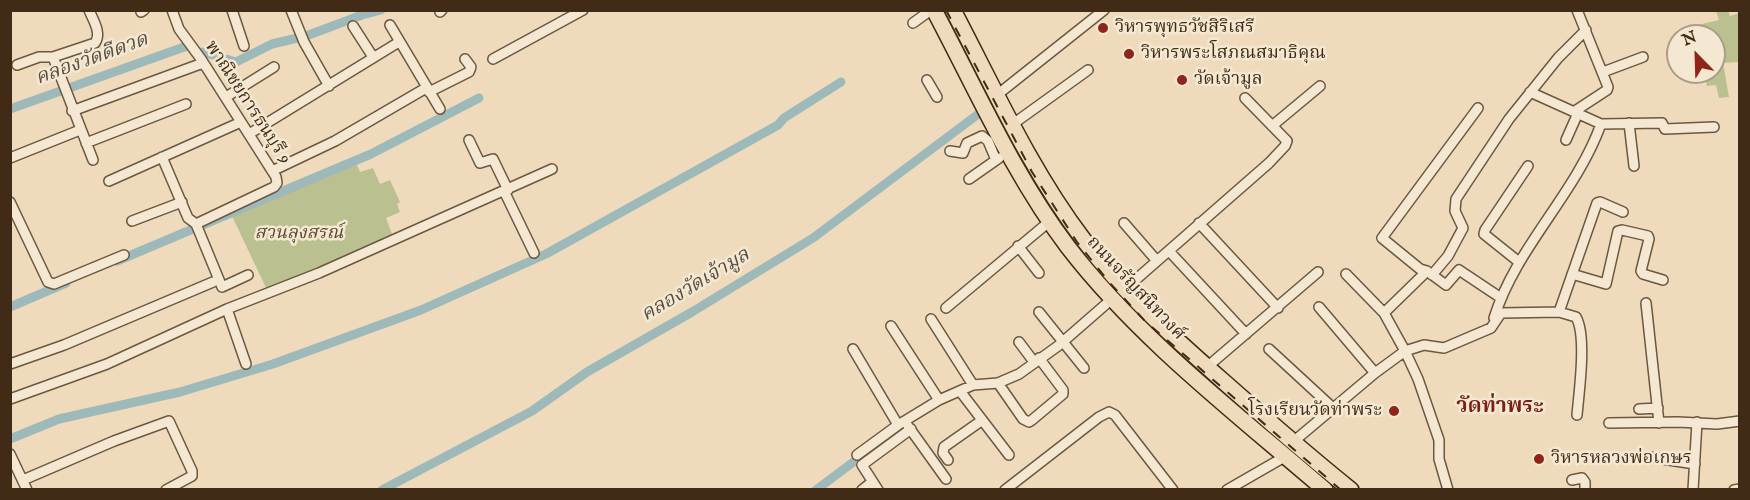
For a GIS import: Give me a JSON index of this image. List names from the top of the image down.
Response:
{
  "streets": {
    "main road": ["ถนนจรัญสนิทวงศ์"],
    "street": ["พาณิชยการธนบุรี 9"]
  },
  "districts": ["วัดท่าพระ"],
  "water": ["คลองวัดดีดวด", "คลองวัดเจ้ามูล"],
  "parks": ["สวนลุงสรณ์"],
  "places": [
    "วิหารพุทธวัชสิริเสรี",
    "วิหารพระโสภณสมาธิคุณ",
    "วัดเจ้ามูล",
    "โรงเรียนวัดท่าพระ",
    "วิหารหลวงพ่อเกษร"
  ],
  "north": "top left"
}
